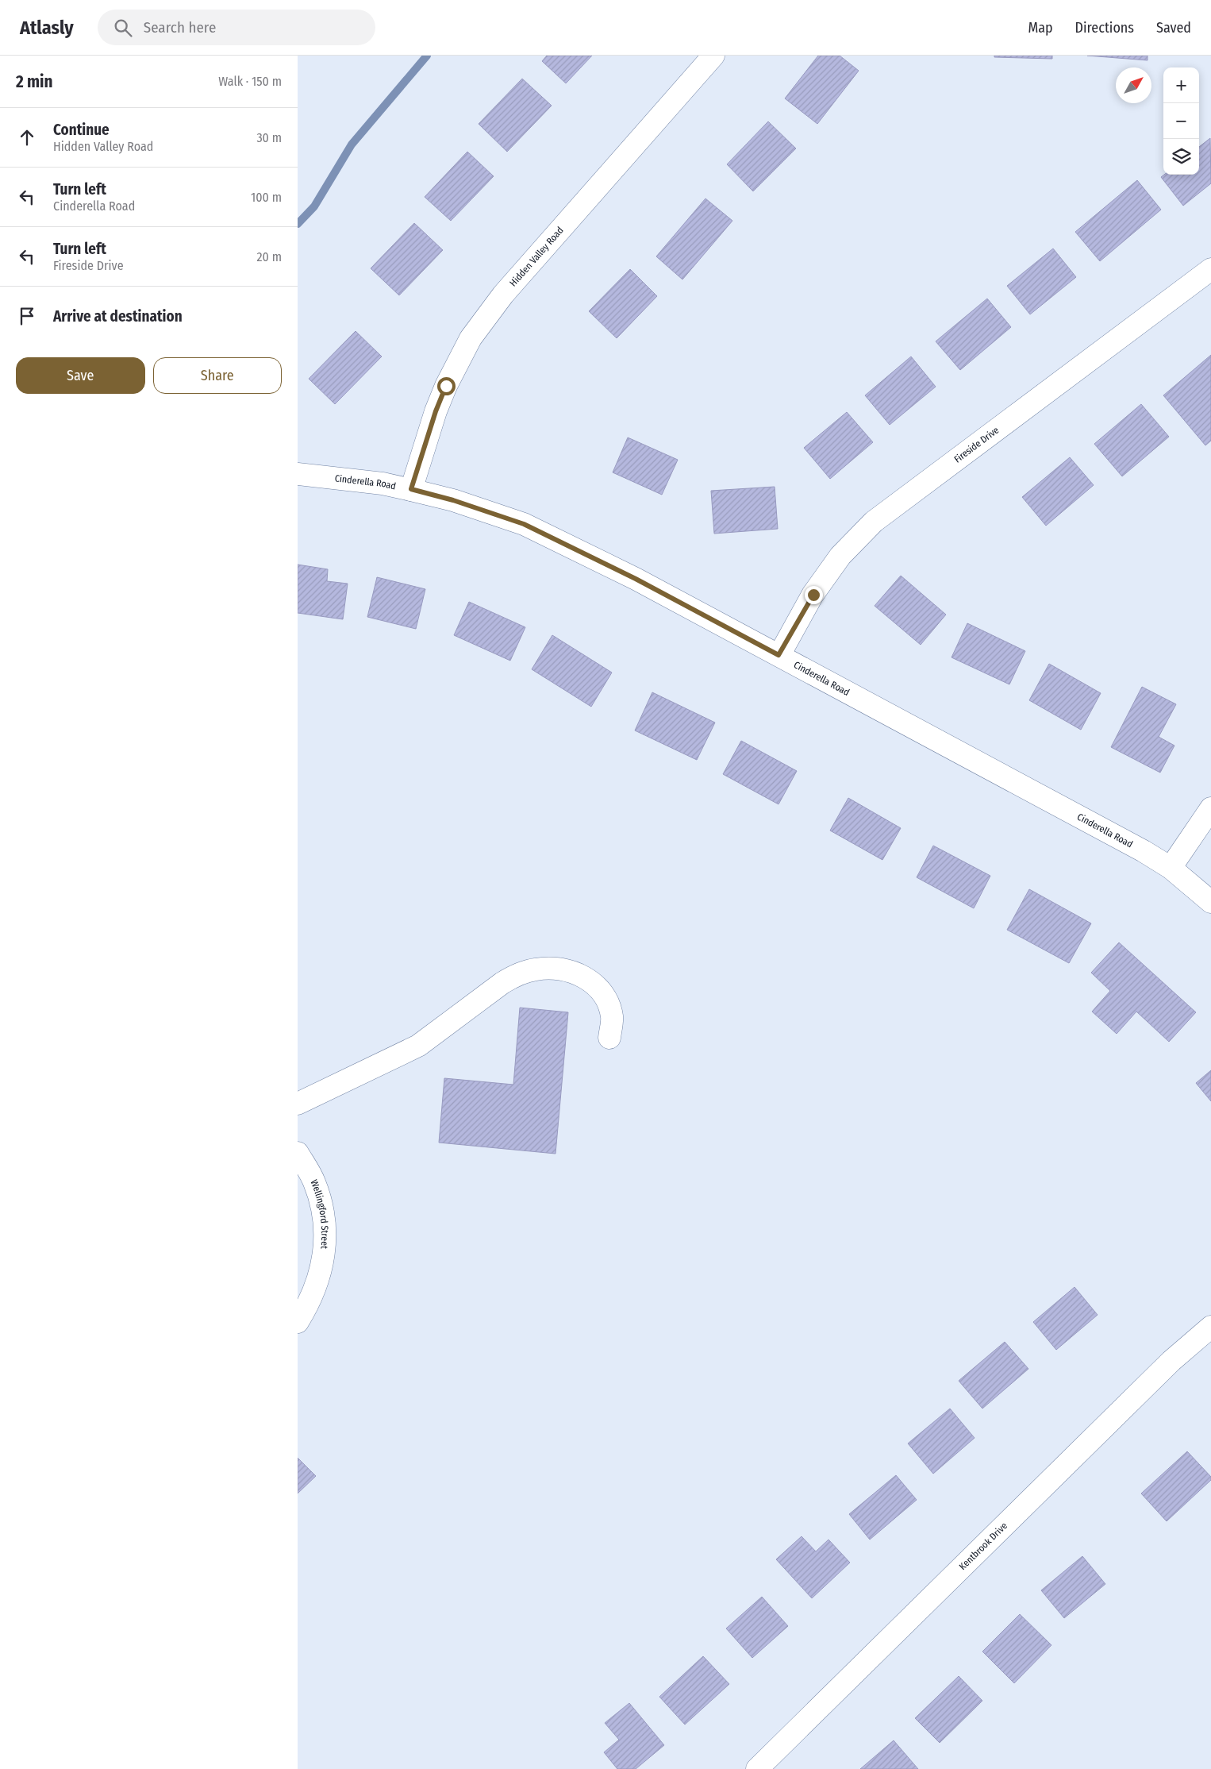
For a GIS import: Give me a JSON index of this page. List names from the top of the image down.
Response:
{
  "streets": {
    "street": [
      "Hidden Valley Road",
      "Fireside Drive",
      "Cinderella Road",
      "Wellingford Street",
      "Kentbrook Drive"
    ]
  },
  "crossings": [
    ["Hidden Valley Road", "Cinderella Road"],
    ["Fireside Drive", "Cinderella Road"]
  ],
  "north": "top right",
  "page": {
    "header": "Atlasly",
    "search": "Search here",
    "nav": ["Map", "Directions", "Saved"],
    "heading": ["2 min", "Walk · 150 m"],
    "map_buttons": ["+", "−"],
    "list": [
      ["Continue", "Hidden Valley Road", "30 m"],
      ["Turn left", "Cinderella Road", "100 m"],
      ["Turn left", "Fireside Drive", "20 m"],
      "Arrive at destination"
    ],
    "buttons": ["Save", "Share"]
  }
}
